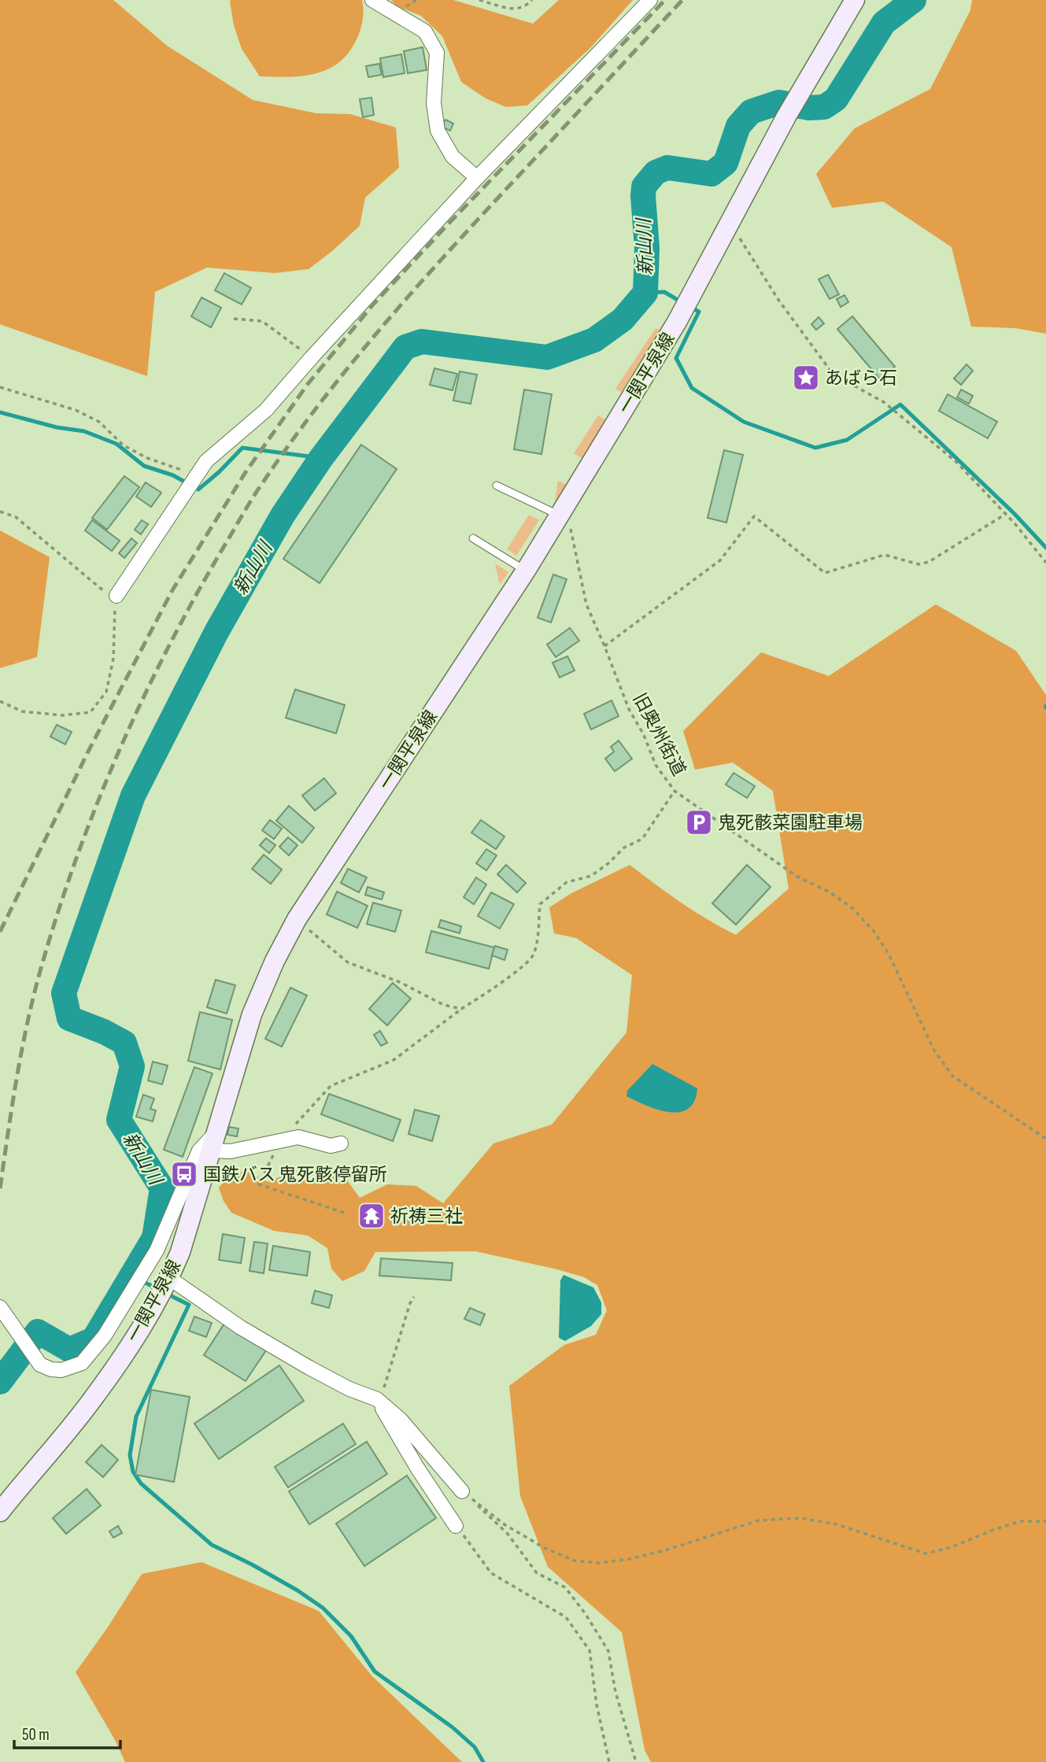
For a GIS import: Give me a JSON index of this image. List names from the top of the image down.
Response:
{
  "streets": {
    "main road": ["一関平泉線"],
    "path": ["旧奥州街道"]
  },
  "crossings": [
    ["一関平泉線", "旧奥州街道"]
  ],
  "water": ["新山川"],
  "places": {
    "place": ["あばら石"],
    "parking": ["鬼死骸菜園駐車場"],
    "bus stop": ["国鉄バス 鬼死骸停留所"],
    "temple": ["祈祷三社"]
  },
  "scale_bar": "50 m"
}
